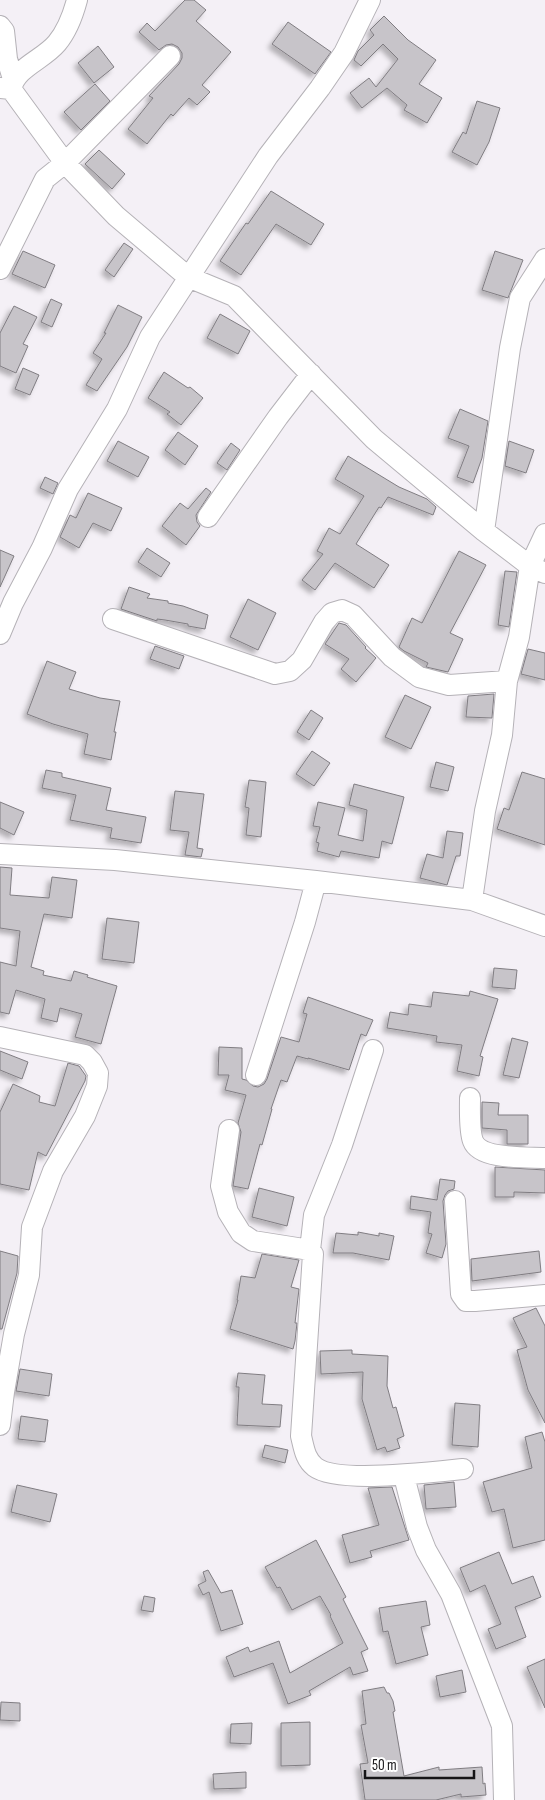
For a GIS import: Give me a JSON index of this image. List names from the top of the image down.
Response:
{
  "scale_bar": "50 m"
}
